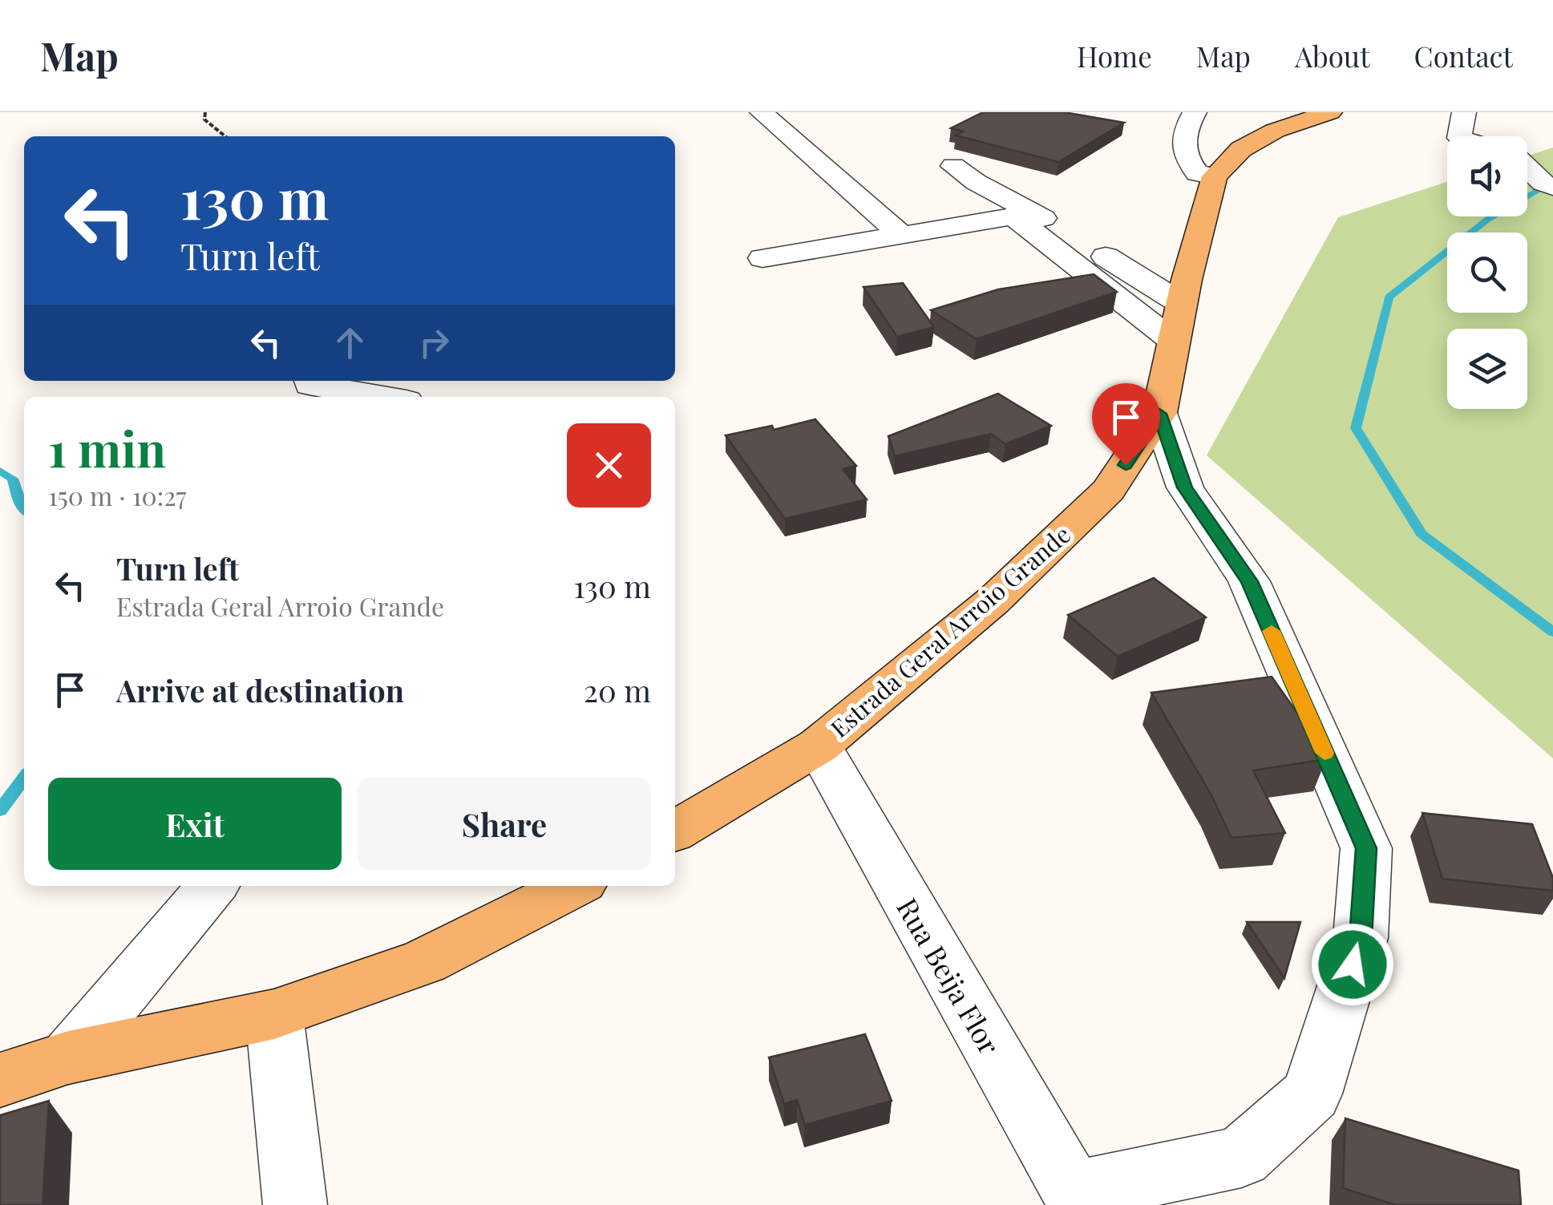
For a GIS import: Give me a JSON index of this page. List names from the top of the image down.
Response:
{
  "streets": {
    "main road": ["Estrada Geral Arroio Grande"],
    "street": ["Rua Beija Flor"]
  },
  "crossings": [
    ["Estrada Geral Arroio Grande", "Rua Beija Flor"]
  ],
  "page": {
    "header": "Map",
    "nav": [
      "Home",
      "Map",
      "About",
      "Contact"
    ],
    "turn": ["130 m", "Turn left"],
    "heading": ["1 min", "150 m · 10:27"],
    "list": [
      {
        "name": "Turn left",
        "note": "Estrada Geral Arroio Grande",
        "value": "130 m"
      },
      {
        "name": "Arrive at destination",
        "value": "20 m"
      }
    ],
    "buttons": ["Exit", "Share"]
  }
}
